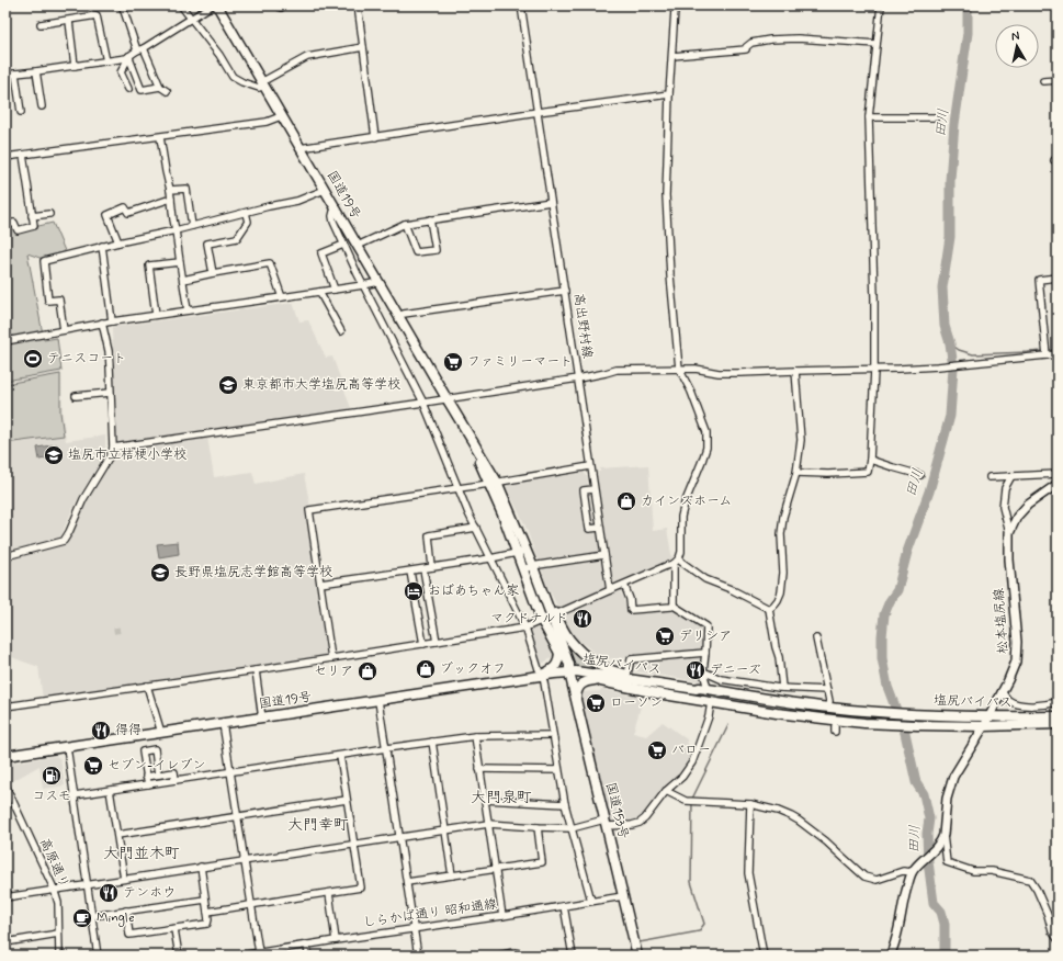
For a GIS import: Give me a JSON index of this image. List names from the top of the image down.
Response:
{
  "streets": {
    "highway": ["国道19号", "塩尻バイパス", "国道153号"],
    "main road": ["松本塩尻線"],
    "street": ["高出野村線", "高原通り", "しらかば通り 昭和通線"]
  },
  "crossings": [
    ["国道19号", "塩尻バイパス"],
    ["国道19号", "国道153号"],
    ["松本塩尻線", "塩尻バイパス"],
    ["塩尻バイパス", "国道153号"],
    ["国道153号", "しらかば通り 昭和通線"]
  ],
  "districts": ["大門泉町", "大門幸町", "大門並木町"],
  "water": ["田川"],
  "places": {
    "sports": ["テニスコート"],
    "supermarket": [
      "ファミリーマート",
      "デリシア",
      "ローソン",
      "バロー",
      "セブン-イレブン"
    ],
    "school or university": ["東京都市大学塩尻高等学校", "塩尻市立桔梗小学校", "長野県塩尻志学館高等学校"],
    "shop": ["カインズホーム", "ブックオフ", "セリア"],
    "hotel": ["おばあちゃん家"],
    "restaurant": [
      "マクドナルド",
      "デニーズ",
      "得得",
      "テンホウ"
    ],
    "fuel station": ["コスモ"],
    "cafe": ["Mingle"]
  },
  "north": "top"
}
